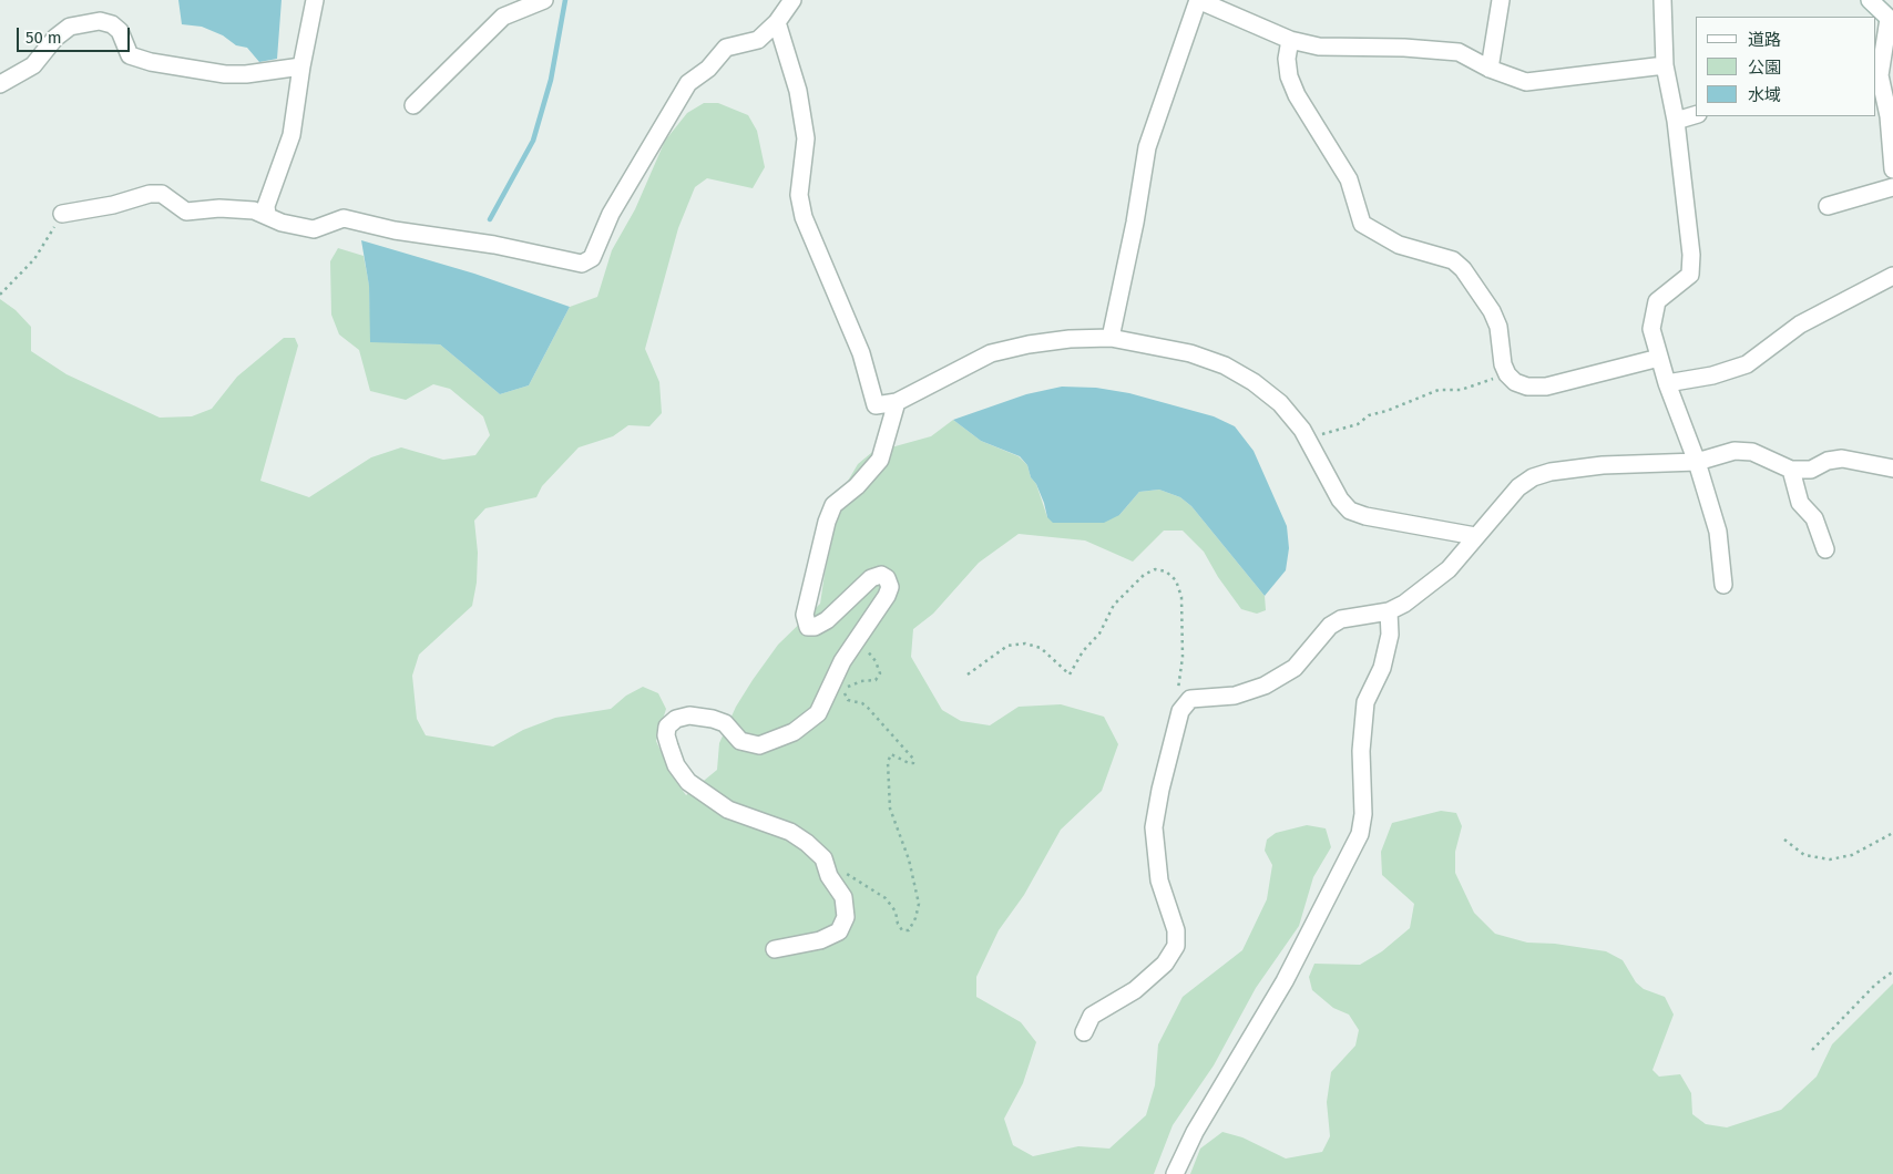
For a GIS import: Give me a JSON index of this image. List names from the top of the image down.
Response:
{
  "legend": ["道路", "公園", "水域"],
  "scale_bar": "50 m"
}
